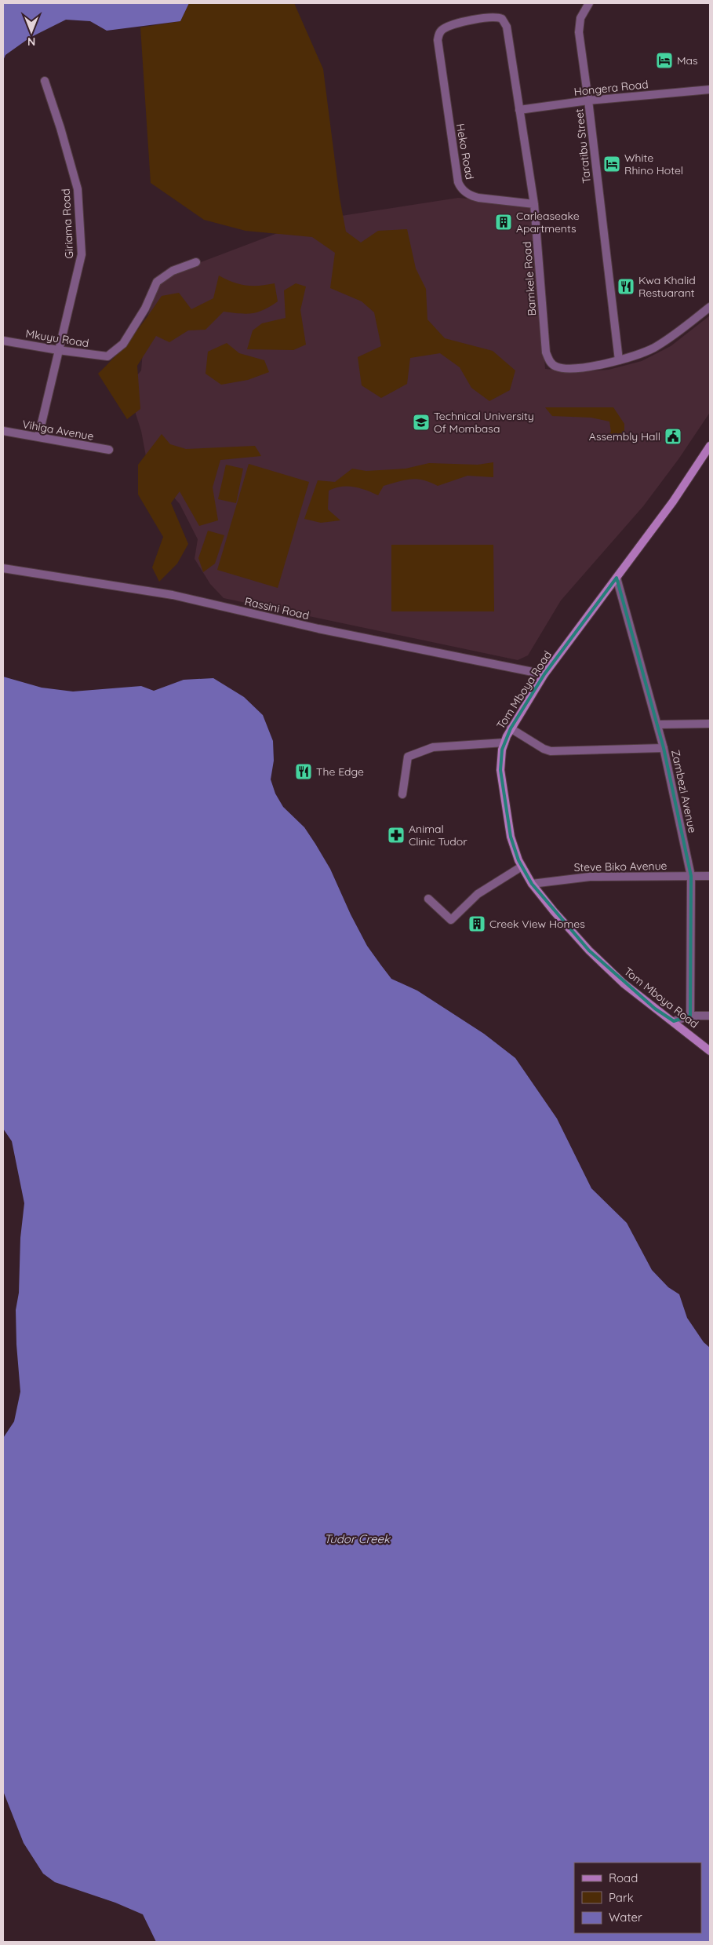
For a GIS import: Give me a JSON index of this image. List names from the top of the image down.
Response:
{
  "streets": {
    "main road": ["Tom Mboya Road"],
    "street": [
      "Hongera Road",
      "Taratibu Street",
      "Heko Road",
      "Giriama Road",
      "Bamkele Road",
      "Mkuyu Road",
      "Vihiga Avenue",
      "Rassini Road",
      "Zambezi Avenue",
      "Steve Biko Avenue"
    ]
  },
  "crossings": [
    ["Hongera Road", "Taratibu Street"],
    ["Hongera Road", "Heko Road"],
    ["Taratibu Street", "Bamkele Road"],
    ["Heko Road", "Bamkele Road"],
    ["Giriama Road", "Mkuyu Road"],
    ["Giriama Road", "Vihiga Avenue"],
    ["Rassini Road", "Tom Mboya Road"],
    ["Tom Mboya Road", "Zambezi Avenue"],
    ["Tom Mboya Road", "Steve Biko Avenue"],
    ["Zambezi Avenue", "Steve Biko Avenue"]
  ],
  "water": ["Tudor Creek"],
  "places": {
    "hotel": ["Mas", "White Rhino Hotel"],
    "building": ["Carleaseake Apartments", "Creek View Homes"],
    "restaurant": ["Kwa Khalid Restuarant", "The Edge"],
    "school or university": ["Technical University Of Mombasa"],
    "public building": ["Assembly Hall"],
    "pharmacy": ["Animal Clinic Tudor"]
  },
  "legend": ["Road", "Park", "Water"],
  "north": "bottom"
}
